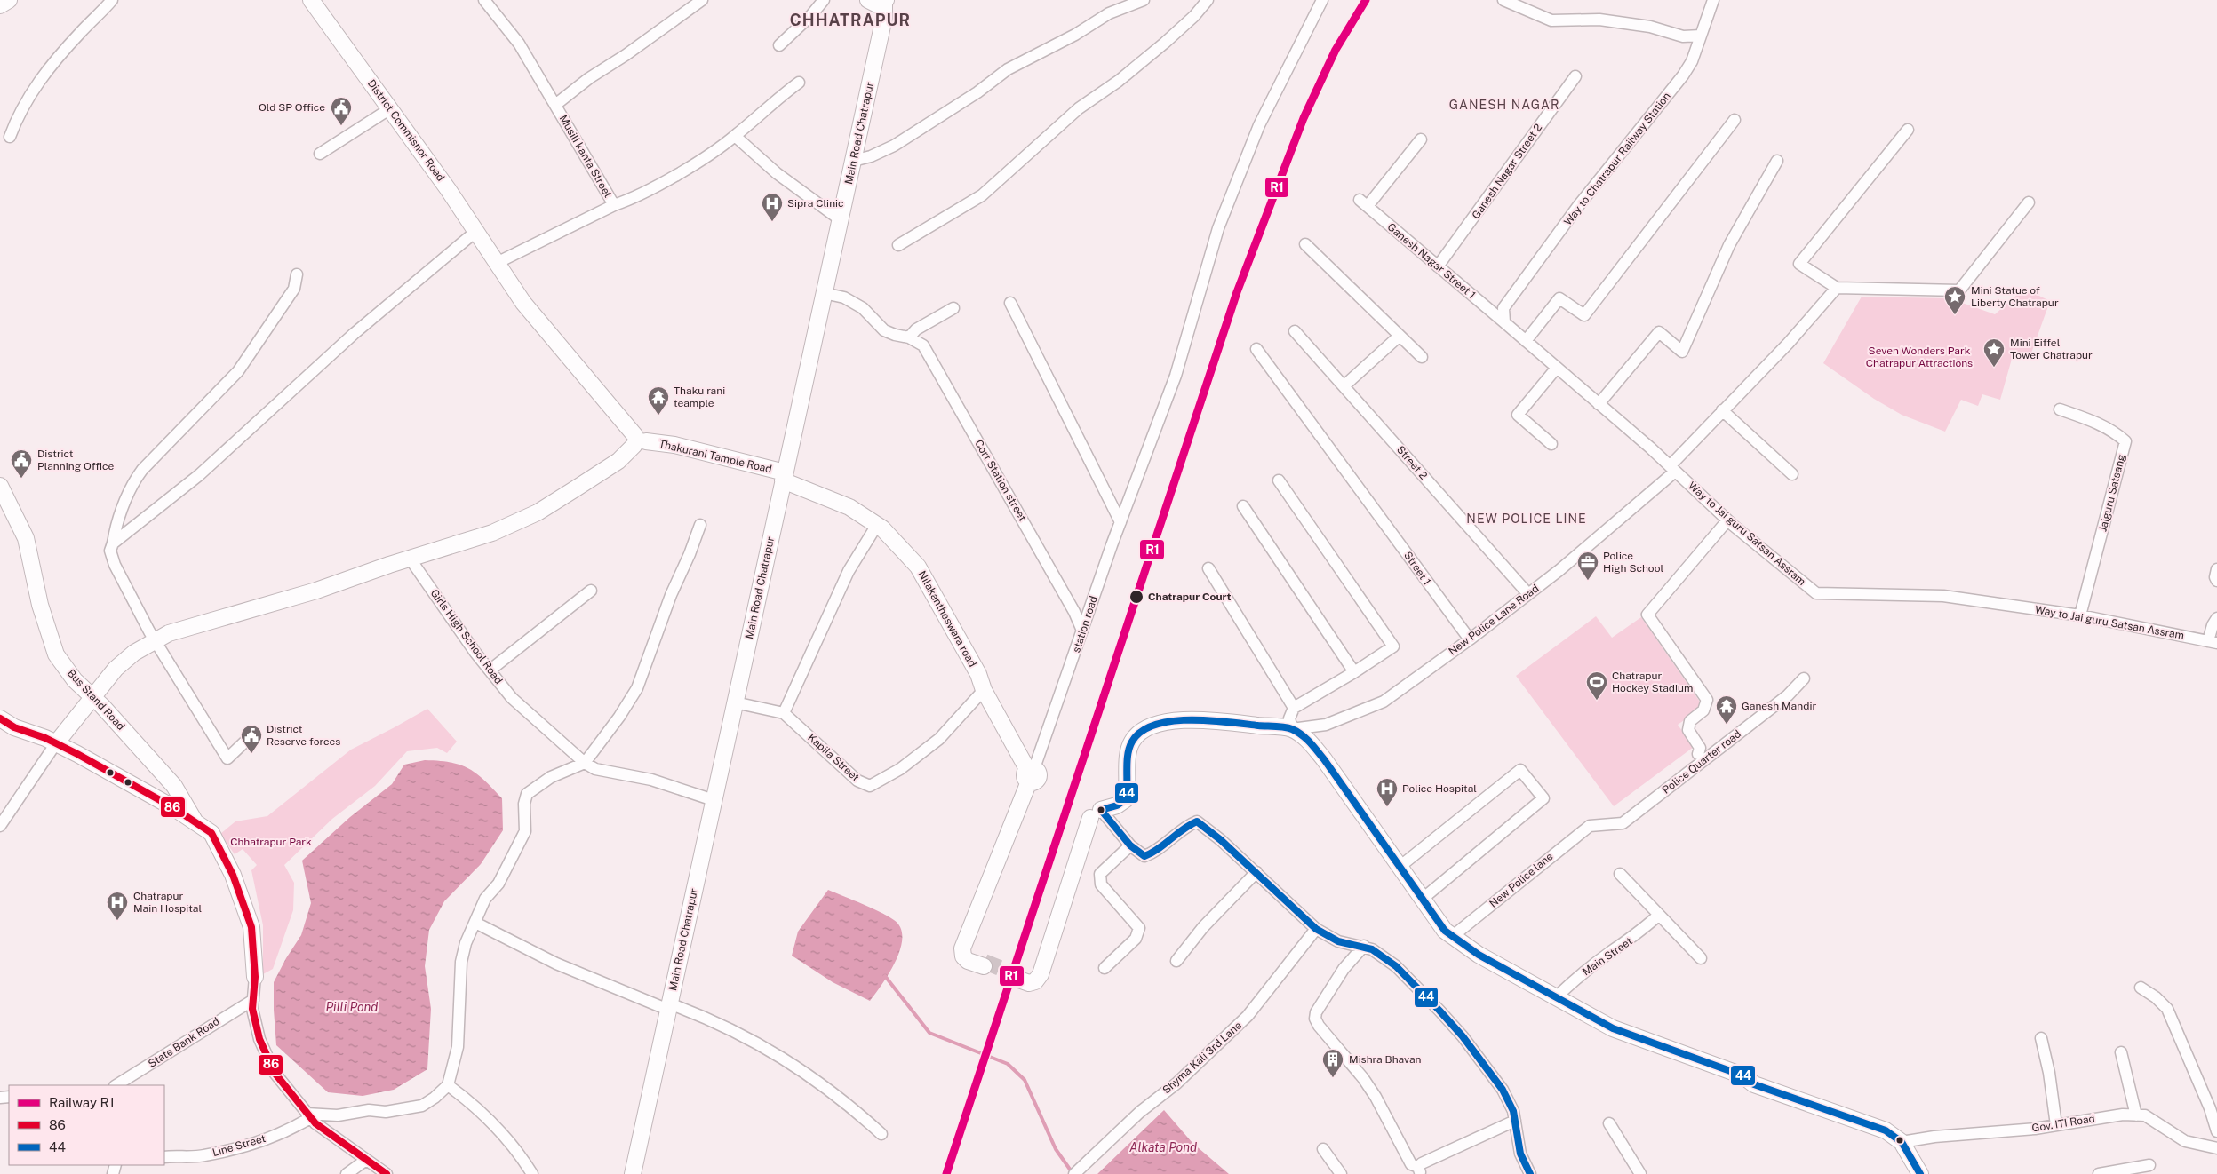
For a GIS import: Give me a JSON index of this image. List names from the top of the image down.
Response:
{
  "streets": {
    "street": [
      "District Commisnor Road",
      "Main Road Chatrapur",
      "Musili kanta Street",
      "Way to Chatrapur Railway Station",
      "Ganesh Nagar Street 2",
      "Ganesh Nagar Street 1",
      "Thakurani Tample Road",
      "Street 2",
      "Cort Station street",
      "Jaiguru Satsang",
      "Way to Jai guru Satsan Assram",
      "Street 1",
      "Nilakantheswara road",
      "New Police Lane Road",
      "station road",
      "Girls High School Road",
      "Bus Stand Road",
      "Kapila Street",
      "Police Quarter road",
      "New Police lane",
      "Main Street",
      "State Bank Road",
      "Shyma Kali 3rd Lane",
      "Gov. ITI Road",
      "Line Street"
    ]
  },
  "crossings": [
    ["District Commisnor Road", "Musili kanta Street"],
    ["District Commisnor Road", "Thakurani Tample Road"],
    ["Main Road Chatrapur", "Thakurani Tample Road"],
    ["Main Road Chatrapur", "Nilakantheswara road"],
    ["Main Road Chatrapur", "Girls High School Road"],
    ["Way to Chatrapur Railway Station", "Ganesh Nagar Street 1"],
    ["Way to Chatrapur Railway Station", "Way to Jai guru Satsan Assram"],
    ["Ganesh Nagar Street 2", "Ganesh Nagar Street 1"],
    ["Ganesh Nagar Street 1", "Way to Jai guru Satsan Assram"],
    ["Thakurani Tample Road", "Nilakantheswara road"],
    ["Street 2", "New Police Lane Road"],
    ["Cort Station street", "station road"],
    ["Jaiguru Satsang", "Way to Jai guru Satsan Assram"],
    ["Way to Jai guru Satsan Assram", "New Police Lane Road"],
    ["Street 1", "New Police Lane Road"],
    ["Nilakantheswara road", "station road"],
    ["Nilakantheswara road", "Kapila Street"],
    ["Police Quarter road", "New Police lane"]
  ],
  "districts": ["CHHATRAPUR", "GANESH NAGAR", "NEW POLICE LINE"],
  "water": ["Pilli Pond", "Alkata Pond"],
  "parks": ["Seven Wonders Park Chatrapur Attractions", "Chhatrapur Park"],
  "places": {
    "public building": ["Old SP Office", "District Planning Office", "District Reserve forces"],
    "hospital": ["Sipra Clinic", "Police Hospital", "Chatrapur Main Hospital"],
    "place": ["Mini Statue of Liberty Chatrapur", "Mini Eiffel Tower Chatrapur"],
    "temple": ["Thaku rani teample", "Ganesh Mandir"],
    "office": ["Police High School"],
    "other": ["Chatrapur Court"],
    "sports": ["Chatrapur Hockey Stadium"],
    "building": ["Mishra Bhavan"]
  },
  "lines": ["rail line R1", "transit line 86", "transit line 44"],
  "legend": ["Railway R1", "86", "44"]
}
